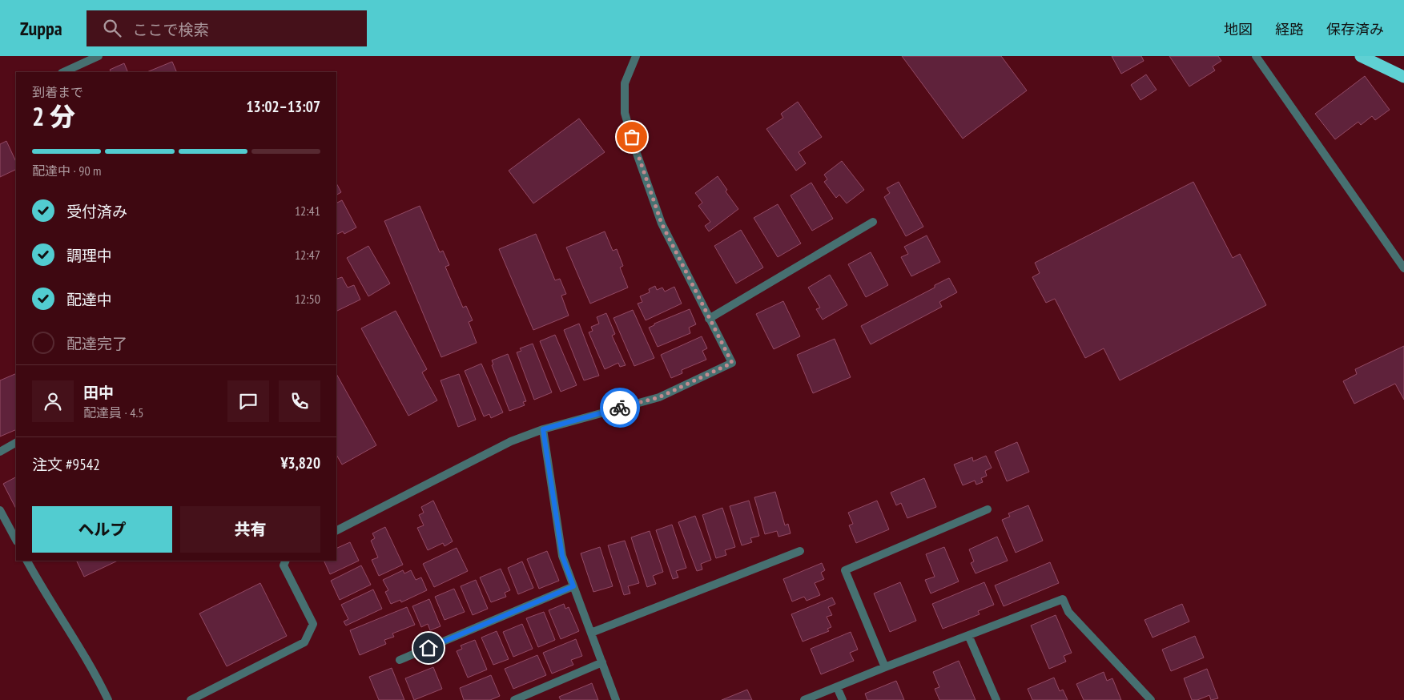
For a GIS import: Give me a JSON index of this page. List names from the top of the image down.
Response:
{
  "page": {
    "header": "Zuppa",
    "search": "ここで検索",
    "nav": ["地図", "経路", "保存済み"],
    "heading": ["2 分", "到着まで", "13:02–13:07"],
    "panel": [
      "田中",
      "配達員 · 4.5",
      "注文 #9542",
      "¥3,820"
    ],
    "bar": "配達中 · 90 m",
    "list": [
      ["受付済み", "12:41"],
      ["調理中", "12:47"],
      ["配達中", "12:50"],
      "配達完了"
    ],
    "buttons": ["ヘルプ", "共有"]
  }
}
